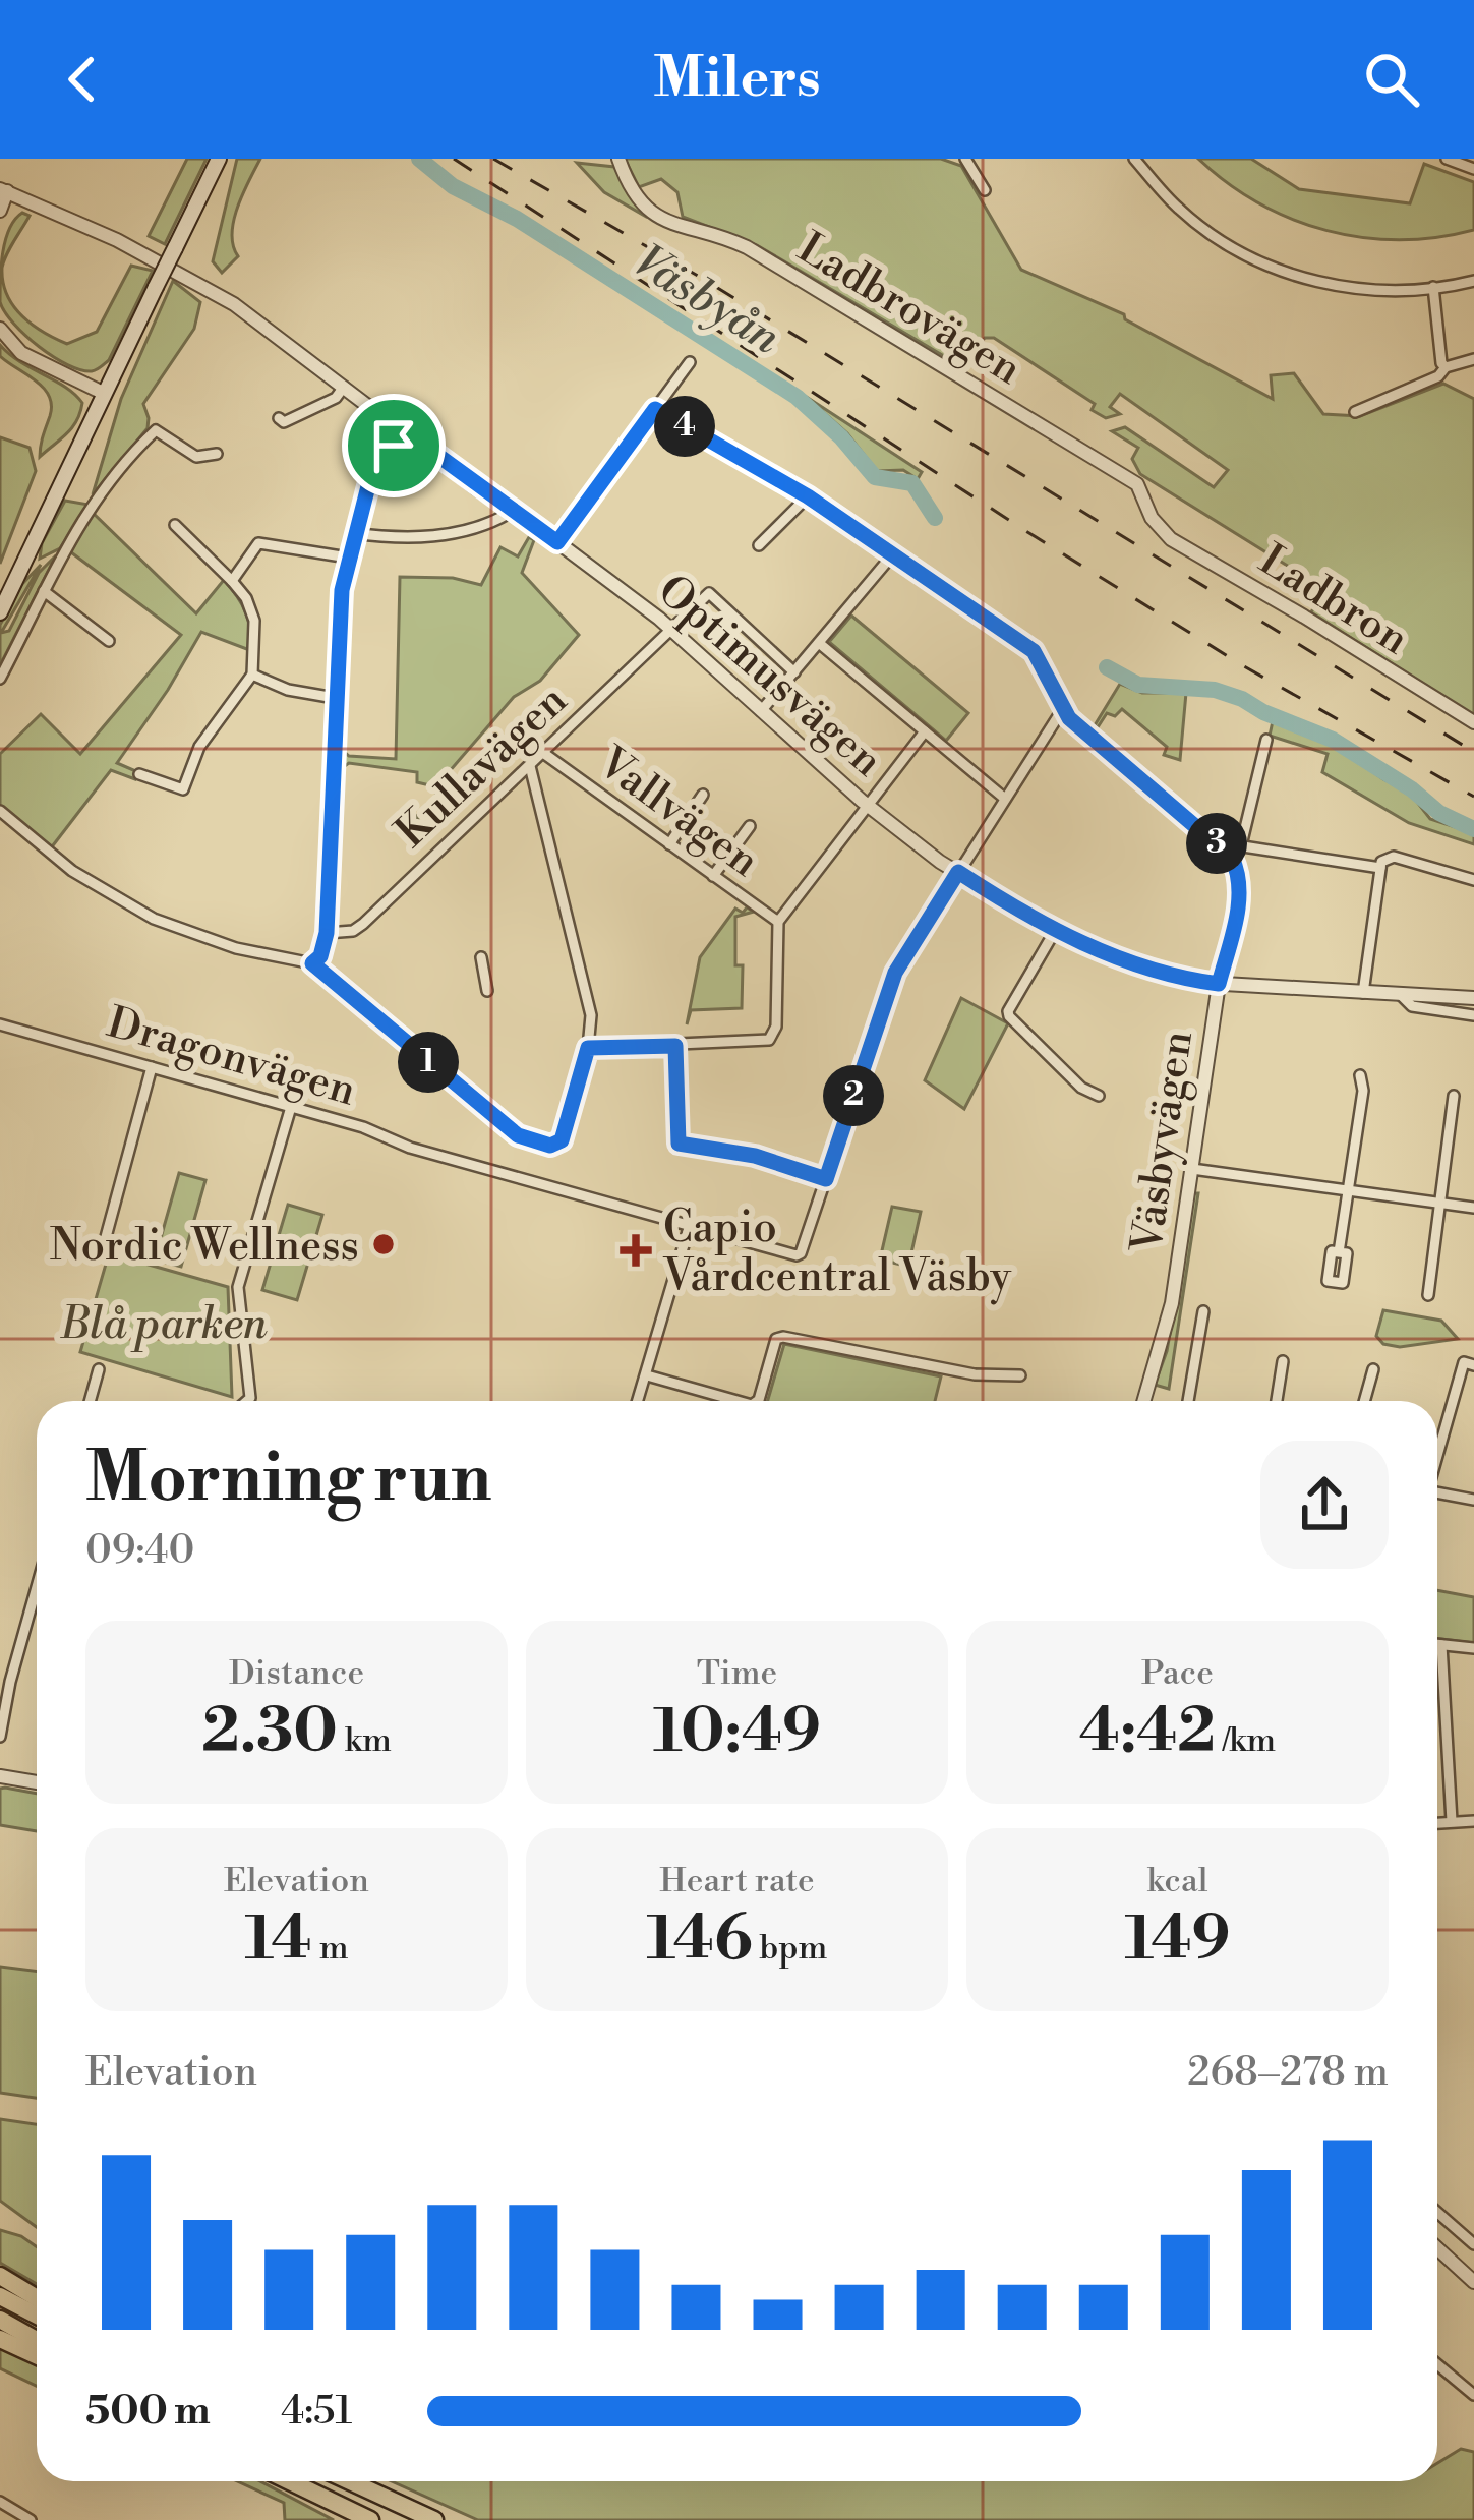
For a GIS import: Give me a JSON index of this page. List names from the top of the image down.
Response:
{
  "streets": {
    "street": [
      "Ladbrovägen",
      "Ladbron",
      "Optimusvägen",
      "Kullavägen",
      "Vallvägen",
      "Dragonvägen",
      "Väsbyvägen"
    ]
  },
  "crossings": [
    ["Ladbrovägen", "Ladbron"],
    ["Optimusvägen", "Kullavägen"],
    ["Optimusvägen", "Väsbyvägen"],
    ["Kullavägen", "Vallvägen"]
  ],
  "water": ["Väsbyån"],
  "parks": ["Blå parken"],
  "places": {
    "other": ["Nordic Wellness"],
    "health": ["Capio Vårdcentral Väsby"]
  },
  "page": {
    "header": "Milers",
    "pins": [
      "4",
      "3",
      "1",
      "2"
    ],
    "heading": ["Morning run", "09:40"],
    "stats": [
      ["Distance", "2.30 km"],
      ["Time", "10:49"],
      ["Pace", "4:42 /km"],
      ["Elevation", "14 m"],
      ["Heart rate", "146 bpm"],
      ["kcal", "149"]
    ],
    "chart": ["Elevation", "268–278 m"],
    "list": [
      {
        "name": "500 m",
        "note": "4:51"
      }
    ]
  }
}
